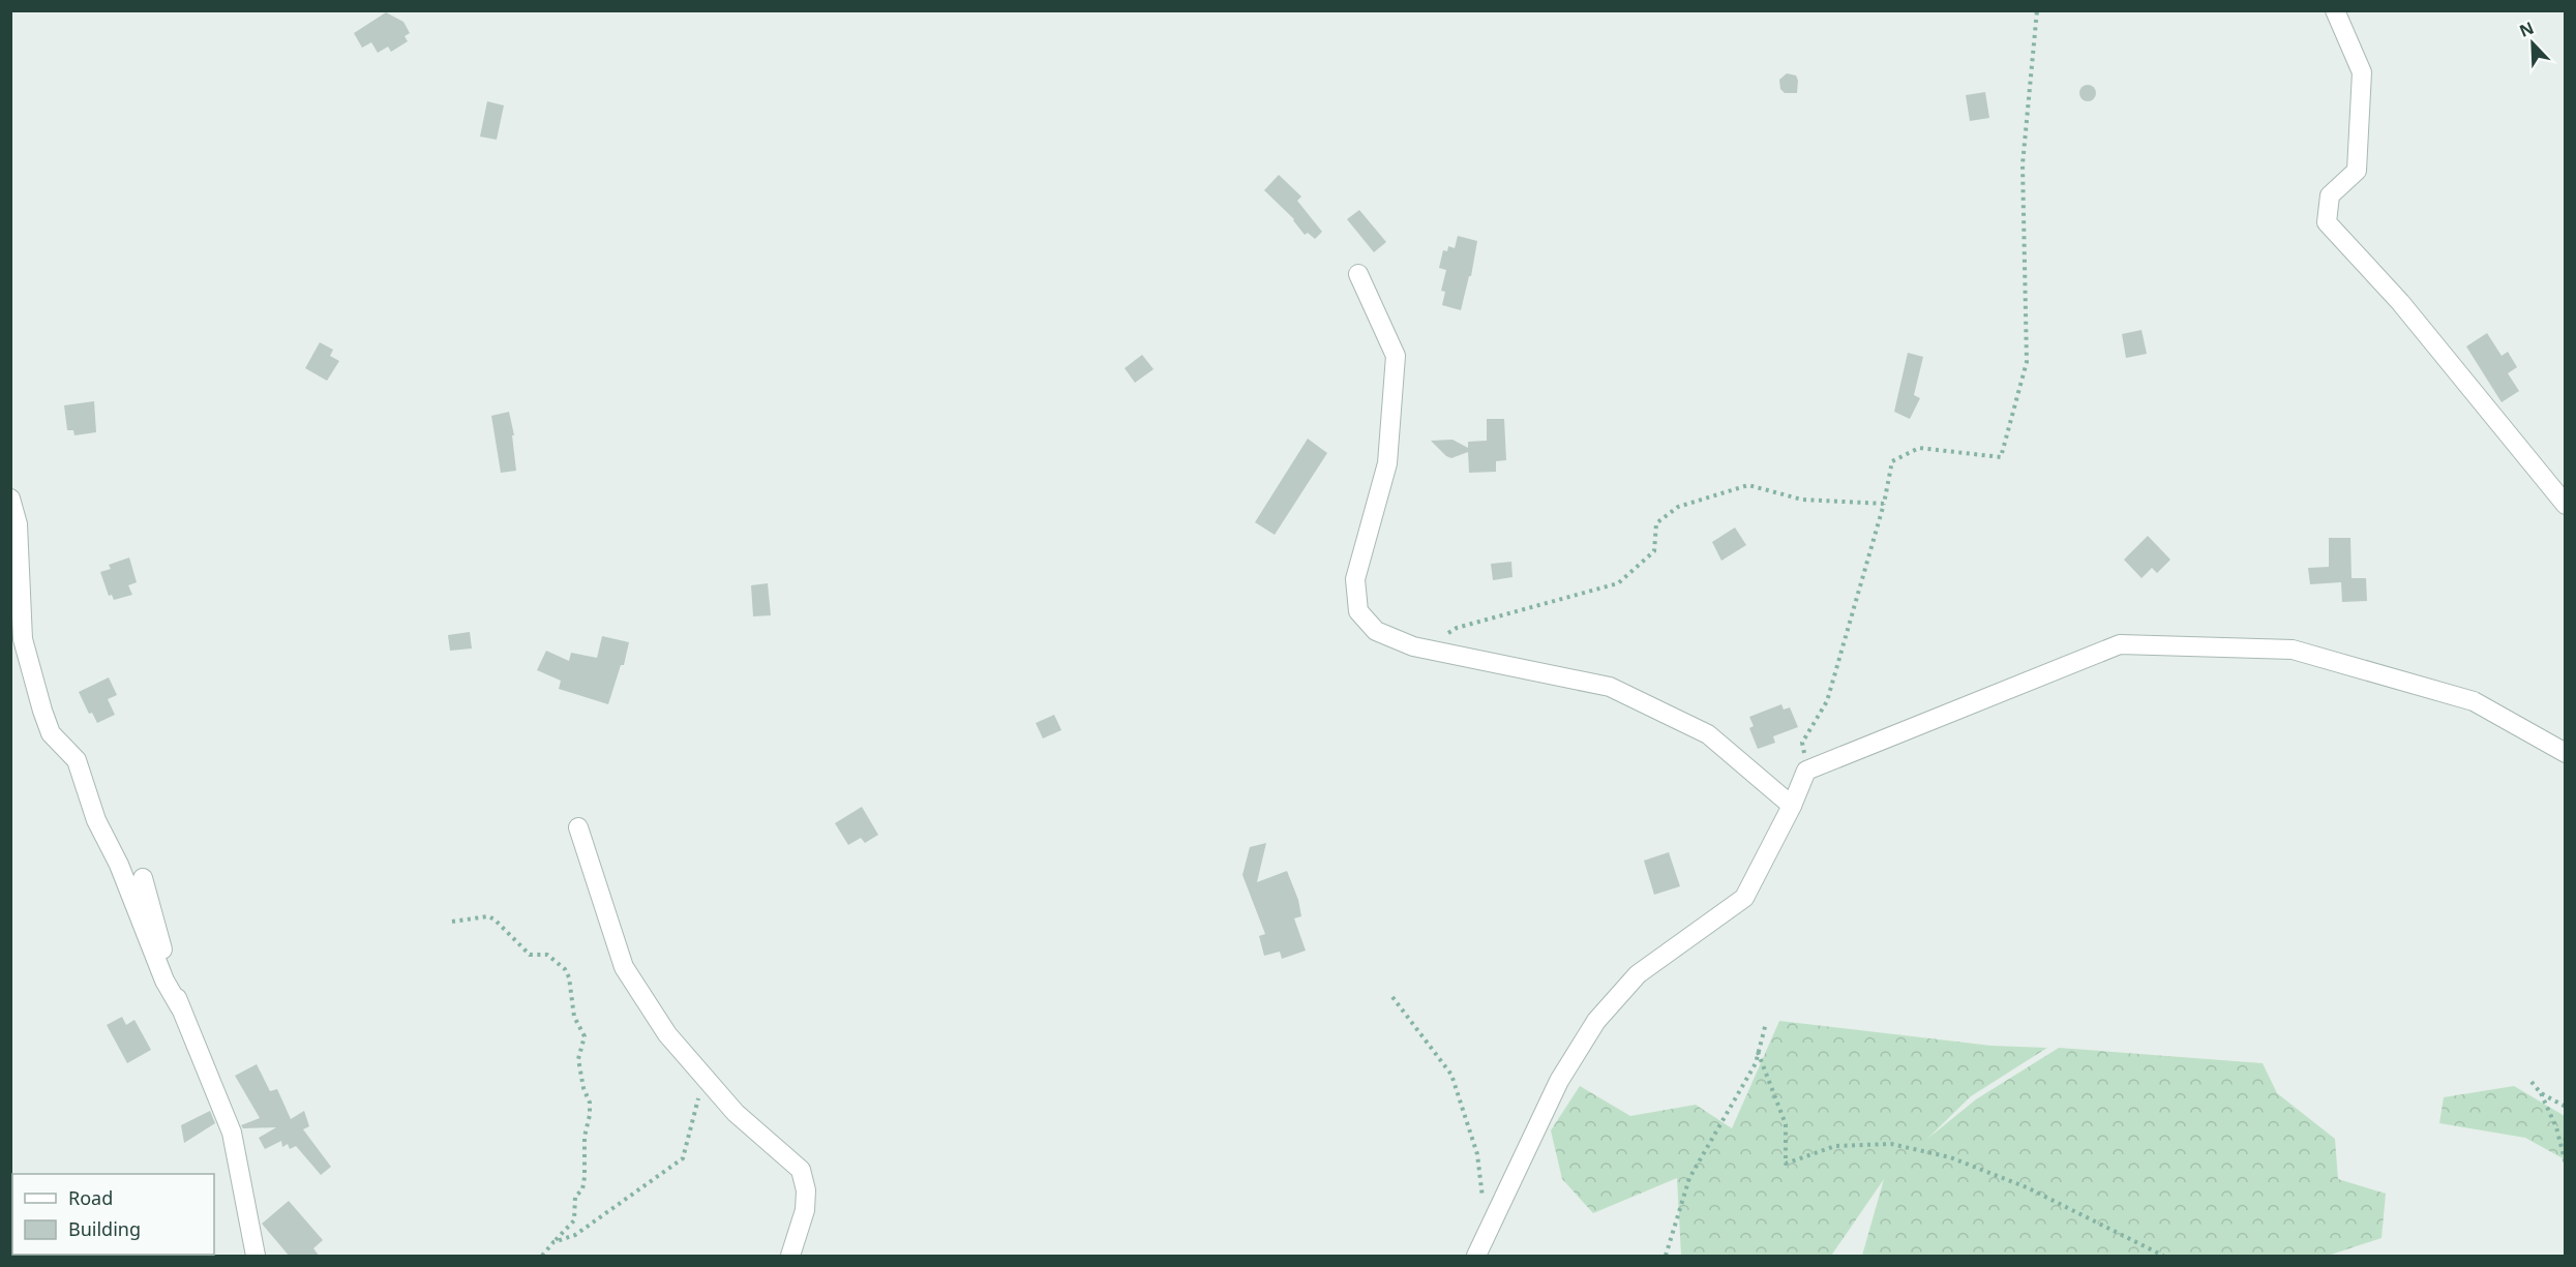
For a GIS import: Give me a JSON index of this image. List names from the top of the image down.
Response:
{
  "legend": ["Road", "Building"],
  "north": "top left"
}
